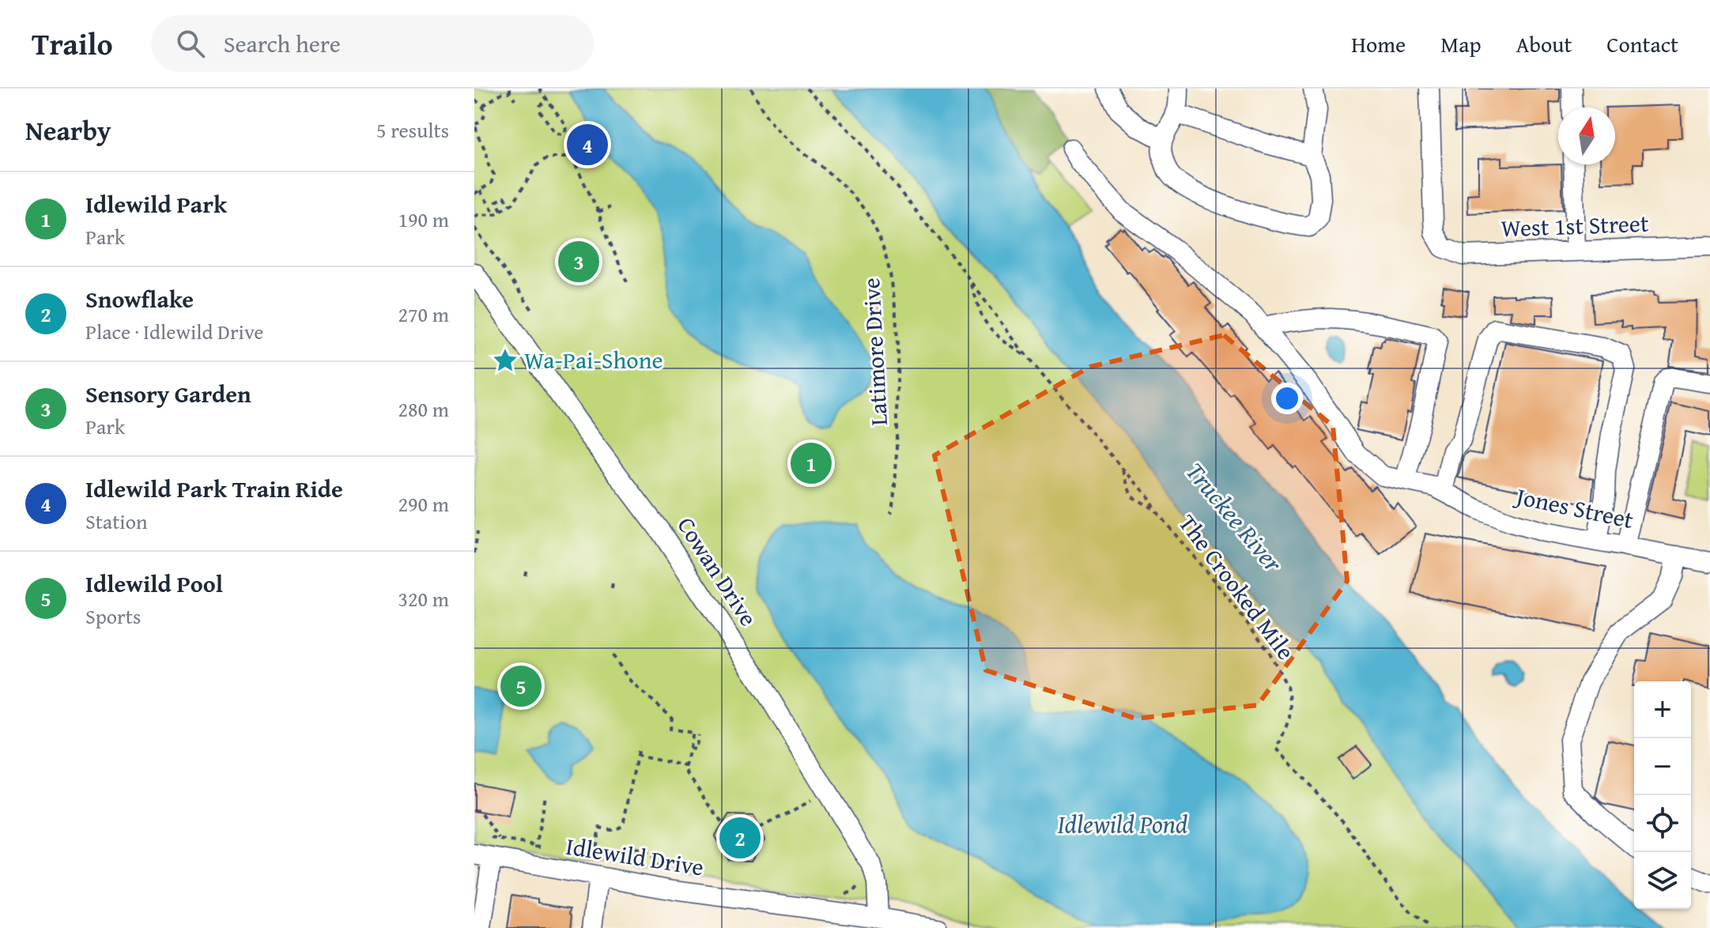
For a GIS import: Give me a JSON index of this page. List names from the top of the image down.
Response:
{
  "streets": {
    "street": [
      "West 1st Street",
      "Jones Street",
      "Cowan Drive",
      "Idlewild Drive"
    ],
    "path": ["Latimore Drive", "The Crooked Mile"]
  },
  "crossings": [
    ["Cowan Drive", "Idlewild Drive"]
  ],
  "water": ["Truckee River", "Idlewild Pond"],
  "places": {
    "place": ["Wa-Pai-Shone"]
  },
  "north": "top",
  "page": {
    "header": "Trailo",
    "search": "Search here",
    "nav": [
      "Home",
      "Map",
      "About",
      "Contact"
    ],
    "heading": ["Nearby", "5 results"],
    "pins": [
      "4",
      "3",
      "1",
      "5",
      "2"
    ],
    "list": [
      {
        "mark": "1",
        "name": "Idlewild Park",
        "note": "Park",
        "value": "190 m"
      },
      {
        "mark": "2",
        "name": "Snowflake",
        "note": "Place · Idlewild Drive",
        "value": "270 m"
      },
      {
        "mark": "3",
        "name": "Sensory Garden",
        "note": "Park",
        "value": "280 m"
      },
      {
        "mark": "4",
        "name": "Idlewild Park Train Ride",
        "note": "Station",
        "value": "290 m"
      },
      {
        "mark": "5",
        "name": "Idlewild Pool",
        "note": "Sports",
        "value": "320 m"
      }
    ],
    "map_buttons": ["+", "−"]
  }
}
